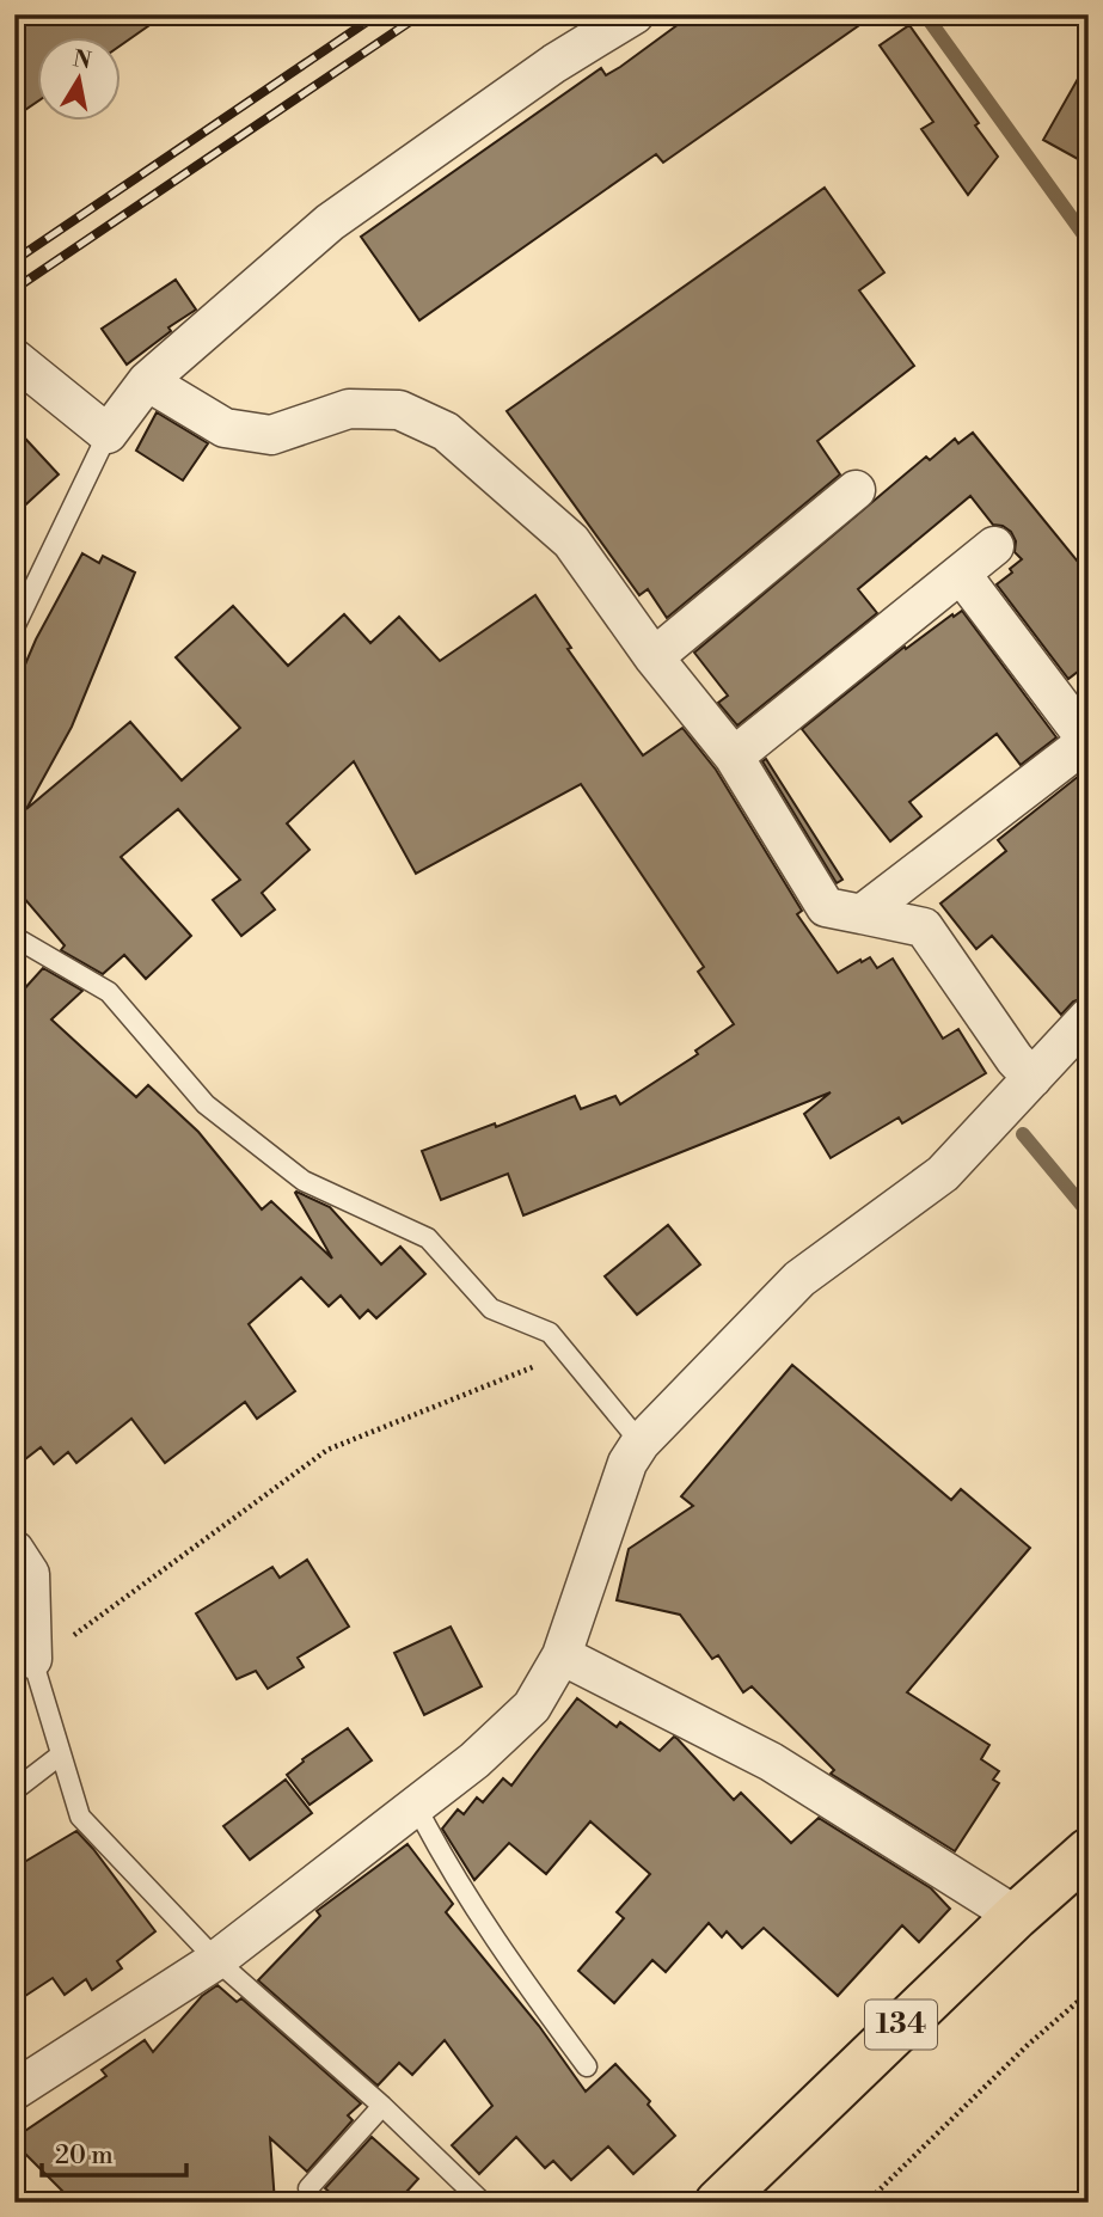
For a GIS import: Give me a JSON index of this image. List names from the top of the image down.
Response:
{
  "streets": {
    "highway": ["134"]
  },
  "scale_bar": "20 m",
  "north": "top"
}
